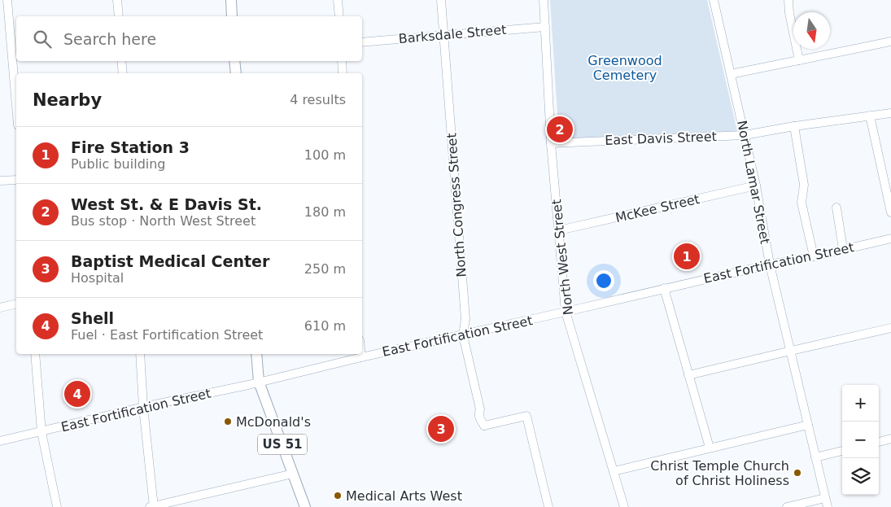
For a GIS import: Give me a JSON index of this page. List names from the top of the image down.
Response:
{
  "streets": {
    "main road": ["US 51"],
    "street": [
      "Barksdale Street",
      "East Davis Street",
      "North Lamar Street",
      "North Congress Street",
      "McKee Street",
      "North West Street",
      "East Fortification Street"
    ]
  },
  "crossings": [
    ["Barksdale Street", "North Congress Street"],
    ["Barksdale Street", "North West Street"],
    ["East Davis Street", "North Lamar Street"],
    ["East Davis Street", "North West Street"],
    ["North Lamar Street", "McKee Street"],
    ["North Lamar Street", "East Fortification Street"],
    ["North Congress Street", "East Fortification Street"],
    ["McKee Street", "North West Street"],
    ["North West Street", "East Fortification Street"],
    ["East Fortification Street", "US 51"]
  ],
  "parks": ["Greenwood Cemetery"],
  "places": ["McDonald's", "Christ Temple Church of Christ Holiness", "Medical Arts West"],
  "north": "bottom",
  "page": {
    "search": "Search here",
    "heading": ["Nearby", "4 results"],
    "pins": [
      "2",
      "1",
      "4",
      "3"
    ],
    "list": [
      {
        "mark": "1",
        "name": "Fire Station 3",
        "note": "Public building",
        "value": "100 m"
      },
      {
        "mark": "2",
        "name": "West St. & E Davis St.",
        "note": "Bus stop · North West Street",
        "value": "180 m"
      },
      {
        "mark": "3",
        "name": "Baptist Medical Center",
        "note": "Hospital",
        "value": "250 m"
      },
      {
        "mark": "4",
        "name": "Shell",
        "note": "Fuel · East Fortification Street",
        "value": "610 m"
      }
    ],
    "map_buttons": ["+", "−"]
  }
}
